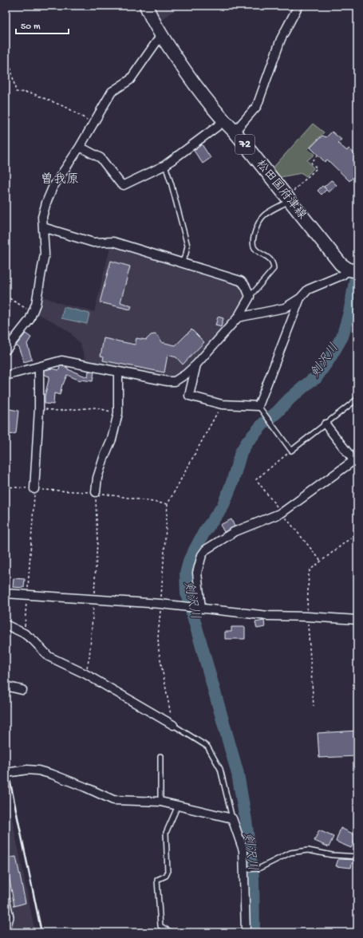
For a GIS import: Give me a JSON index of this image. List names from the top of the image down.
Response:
{
  "streets": {
    "main road": ["72", "松田国府津線"]
  },
  "districts": ["曽我原"],
  "water": ["剣沢川"],
  "scale_bar": "50 m"
}
